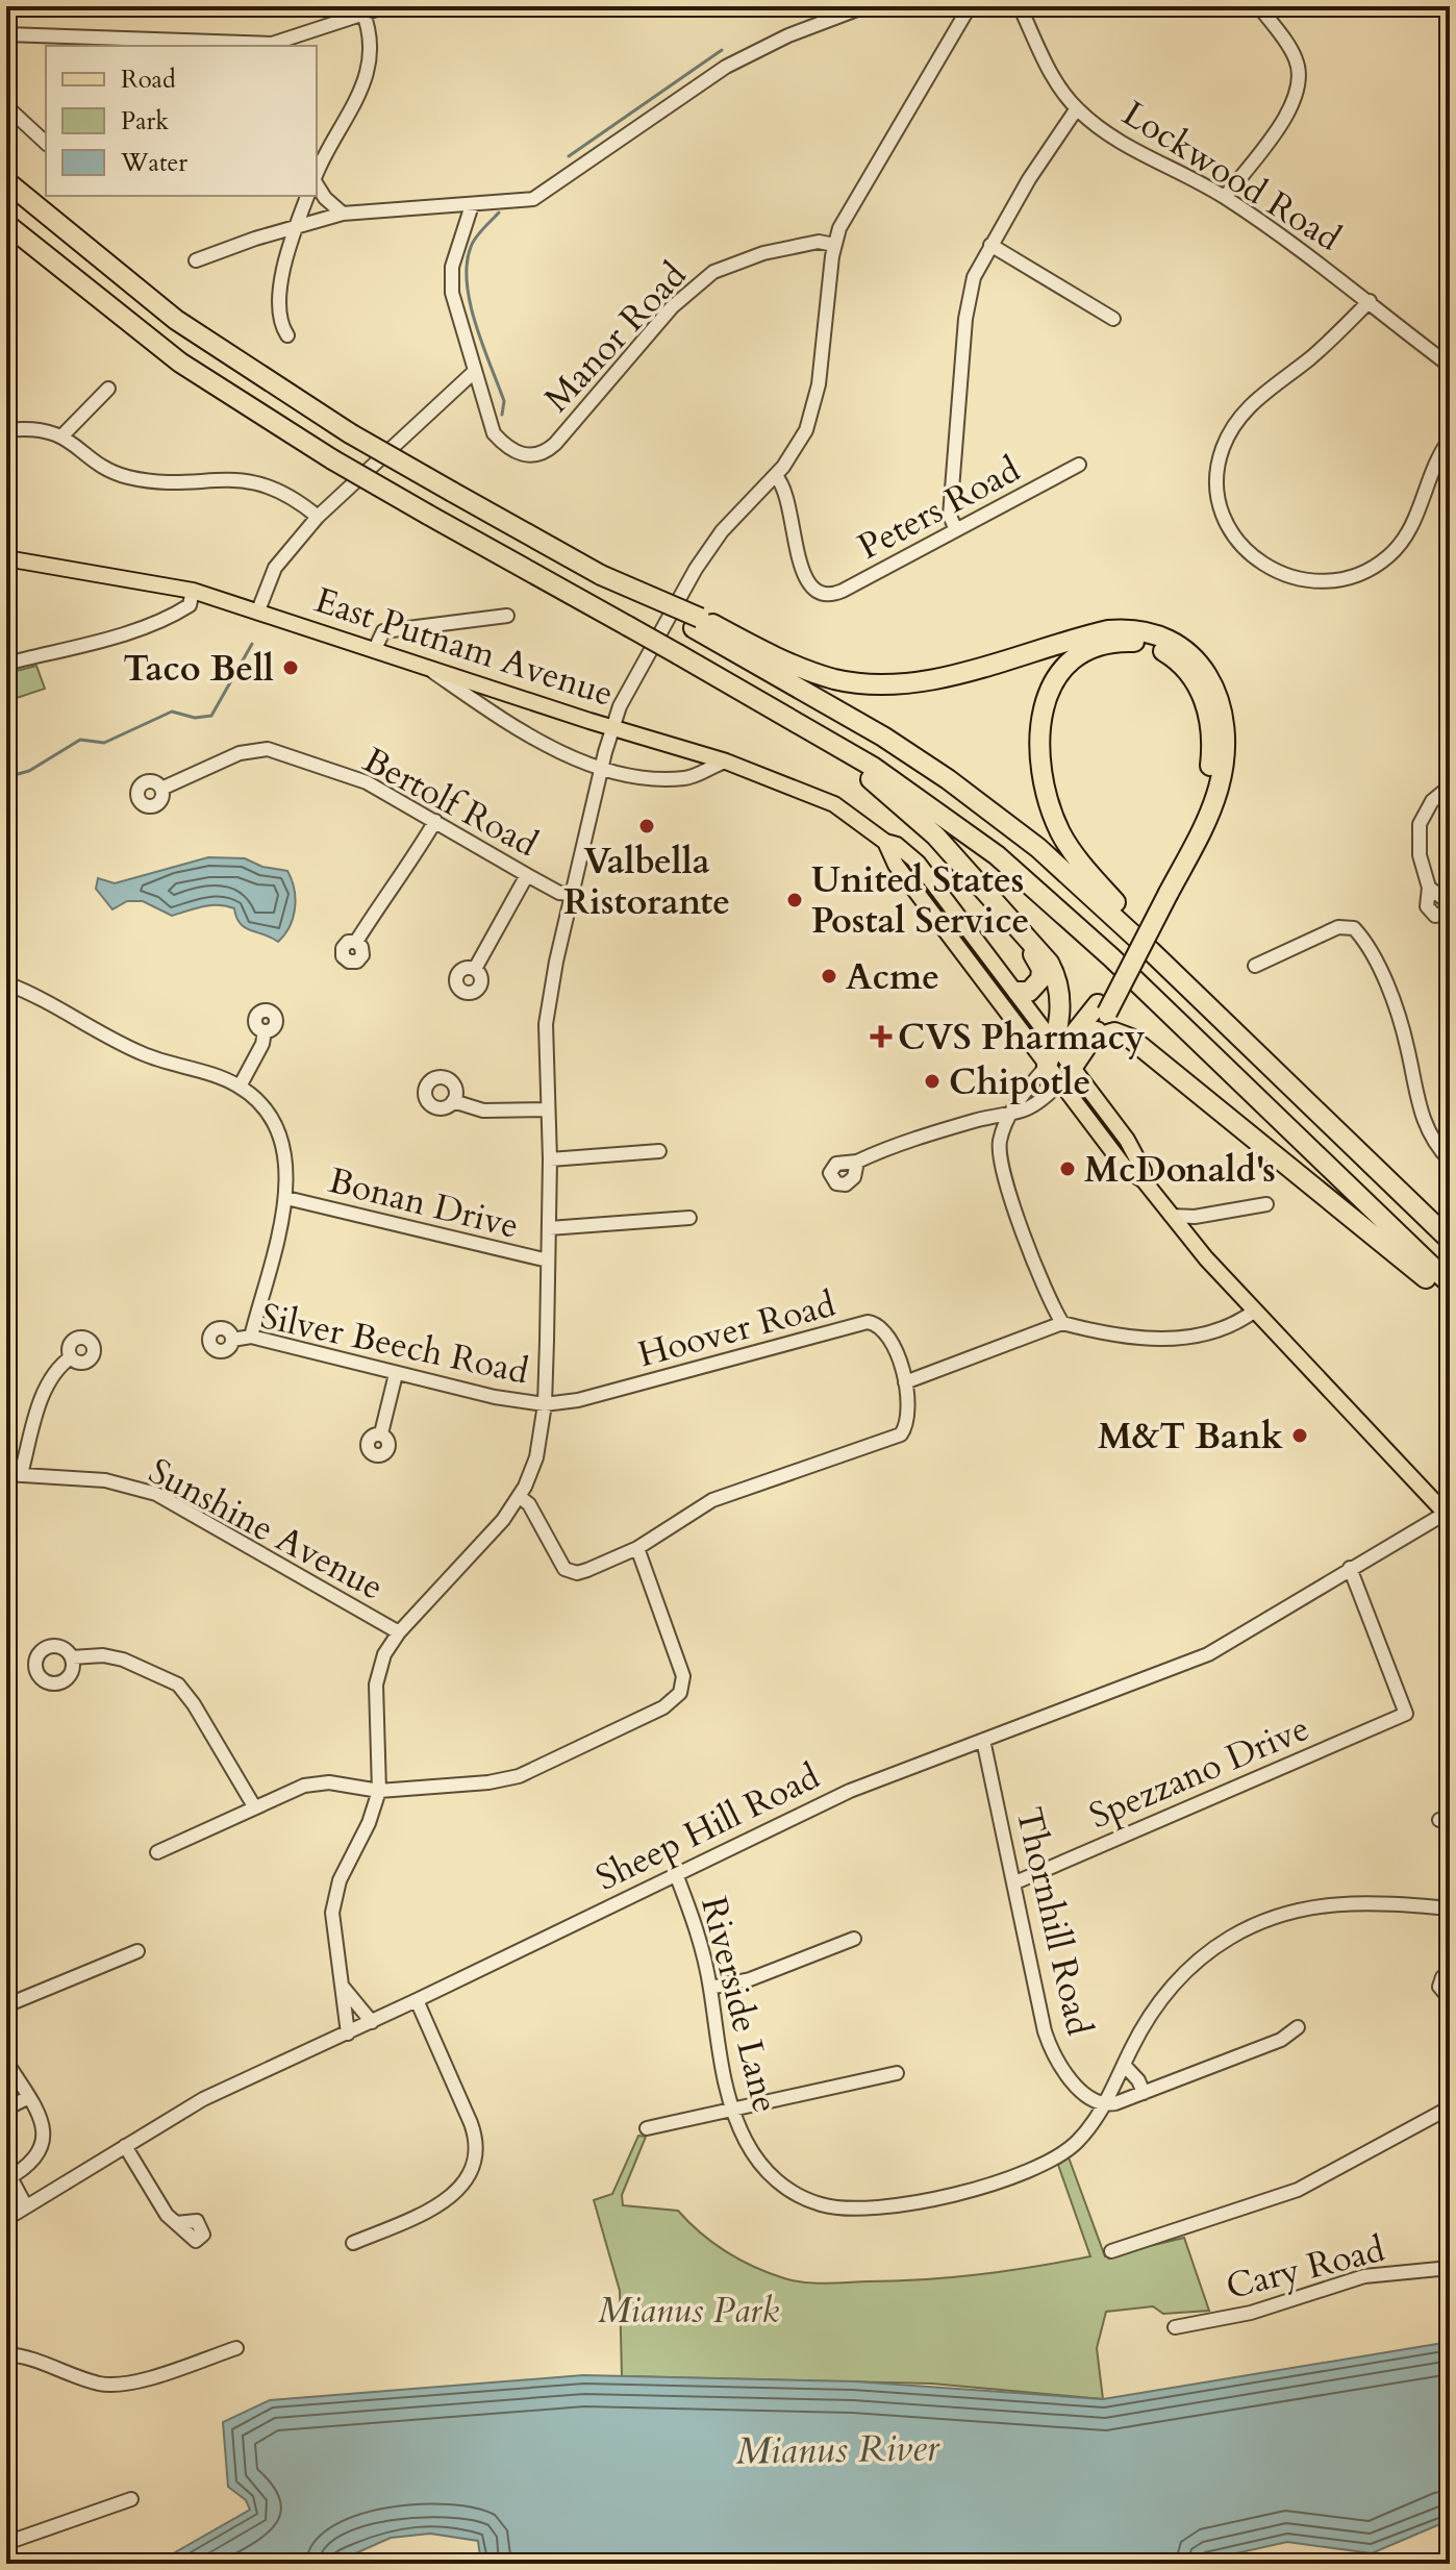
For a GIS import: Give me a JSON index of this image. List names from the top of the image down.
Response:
{
  "streets": {
    "main road": ["East Putnam Avenue"],
    "street": [
      "Lockwood Road",
      "Manor Road",
      "Peters Road",
      "Bertolf Road",
      "Bonan Drive",
      "Hoover Road",
      "Silver Beech Road",
      "Sunshine Avenue",
      "Spezzano Drive",
      "Sheep Hill Road",
      "Thornhill Road",
      "Riverside Lane",
      "Cary Road"
    ]
  },
  "crossings": [
    ["East Putnam Avenue", "Sheep Hill Road"],
    ["Hoover Road", "Silver Beech Road"],
    ["Spezzano Drive", "Sheep Hill Road"],
    ["Spezzano Drive", "Thornhill Road"],
    ["Sheep Hill Road", "Thornhill Road"],
    ["Sheep Hill Road", "Riverside Lane"],
    ["Thornhill Road", "Riverside Lane"]
  ],
  "water": ["Mianus River"],
  "parks": ["Mianus Park"],
  "places": {
    "other": [
      "Taco Bell",
      "Valbella Ristorante",
      "United States Postal Service",
      "Acme",
      "Chipotle",
      "McDonald's",
      "M&T Bank"
    ],
    "health": ["CVS Pharmacy"]
  },
  "legend": ["Road", "Park", "Water"]
}
